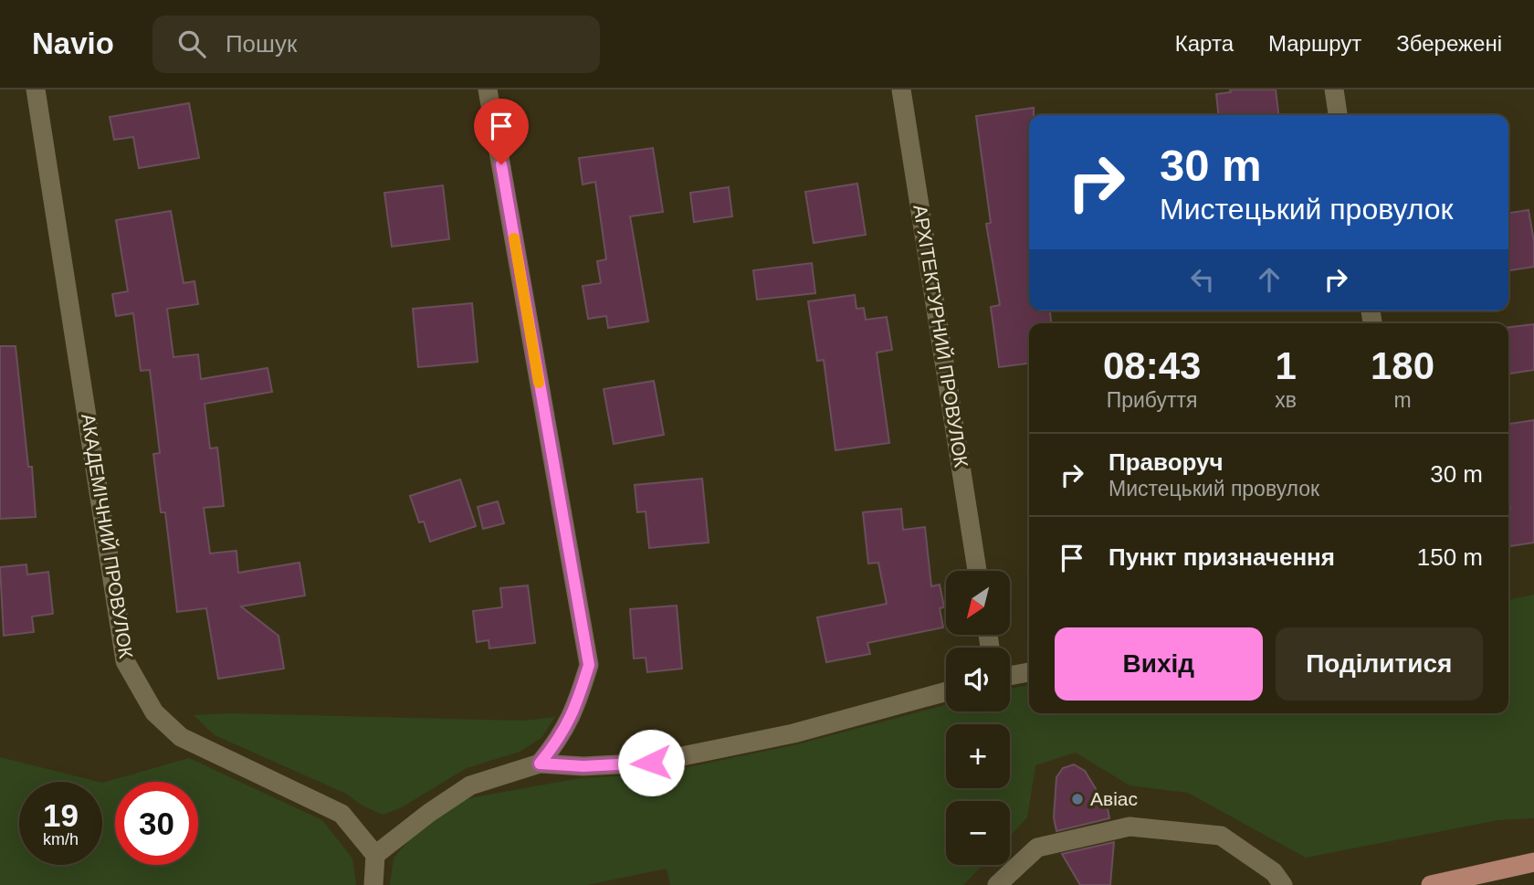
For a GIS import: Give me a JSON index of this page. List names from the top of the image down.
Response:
{
  "streets": {
    "street": ["АРХІТЕКТУРНИЙ ПРОВУЛОК", "АКАДЕМІЧНИЙ ПРОВУЛОК"]
  },
  "places": ["Авіас"],
  "north": "bottom left",
  "page": {
    "header": "Navio",
    "search": "Пошук",
    "nav": ["Карта", "Маршрут", "Збережені"],
    "turn": ["30 m", "Мистецький провулок"],
    "eta": [
      "08:43",
      "Прибуття",
      "1",
      "хв",
      "180",
      "m"
    ],
    "list": [
      {
        "name": "Праворуч",
        "note": "Мистецький провулок",
        "value": "30 m"
      },
      {
        "name": "Пункт призначення",
        "value": "150 m"
      }
    ],
    "map_buttons": ["+", "−"],
    "buttons": ["Вихід", "Поділитися"],
    "speed": "19 km/h",
    "limit": "30"
  }
}
